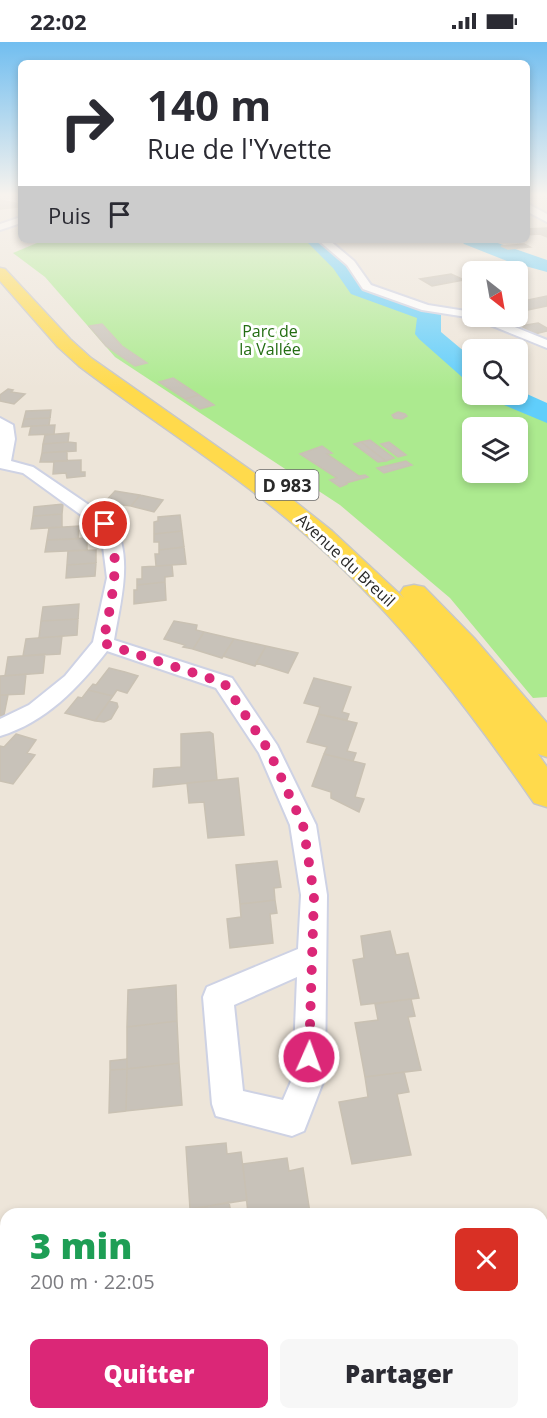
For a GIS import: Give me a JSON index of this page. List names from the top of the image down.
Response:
{
  "streets": {
    "main road": ["D 983", "Avenue du Breuil"]
  },
  "parks": ["Parc de la Vallée"],
  "north": "bottom right",
  "page": {
    "status": "22:02",
    "turn": ["140 m", "Rue de l'Yvette"],
    "then": "Puis",
    "heading": ["3 min", "200 m · 22:05"],
    "buttons": ["Quitter", "Partager"]
  }
}
